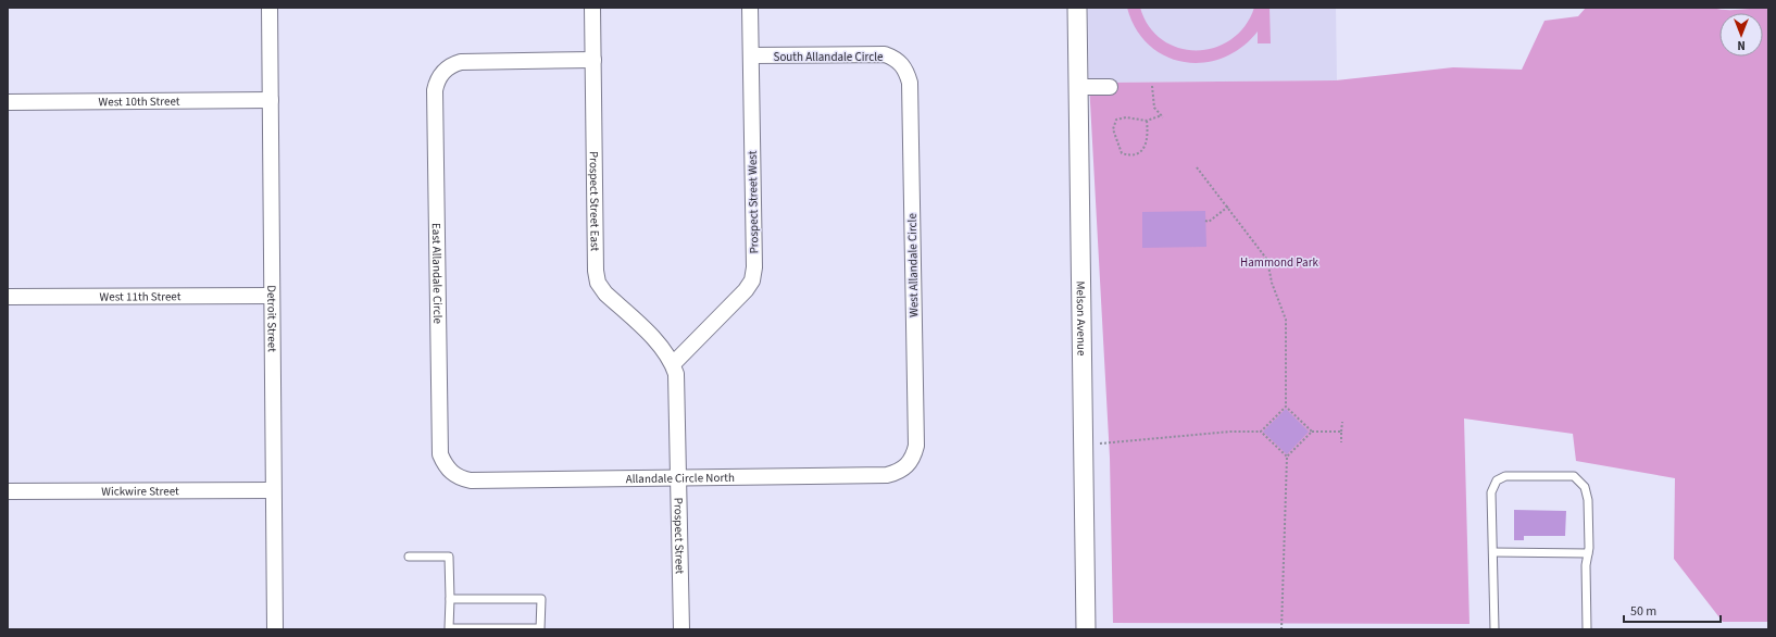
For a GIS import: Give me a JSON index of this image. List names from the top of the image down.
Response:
{
  "streets": {
    "street": [
      "South Allandale Circle",
      "West 10th Street",
      "Prospect Street East",
      "Prospect Street West",
      "West Allandale Circle",
      "East Allandale Circle",
      "West 11th Street",
      "Detroit Street",
      "Melson Avenue",
      "Allandale Circle North",
      "Wickwire Street",
      "Prospect Street"
    ]
  },
  "crossings": [
    ["South Allandale Circle", "Prospect Street West"],
    ["South Allandale Circle", "West Allandale Circle"],
    ["West 10th Street", "Detroit Street"],
    ["Prospect Street East", "Prospect Street West"],
    ["Prospect Street East", "East Allandale Circle"],
    ["Prospect Street East", "Prospect Street"],
    ["Prospect Street West", "Prospect Street"],
    ["West Allandale Circle", "Allandale Circle North"],
    ["East Allandale Circle", "Allandale Circle North"],
    ["West 11th Street", "Detroit Street"],
    ["Detroit Street", "Wickwire Street"],
    ["Allandale Circle North", "Prospect Street"]
  ],
  "parks": ["Hammond Park"],
  "scale_bar": "50 m",
  "north": "bottom"
}
